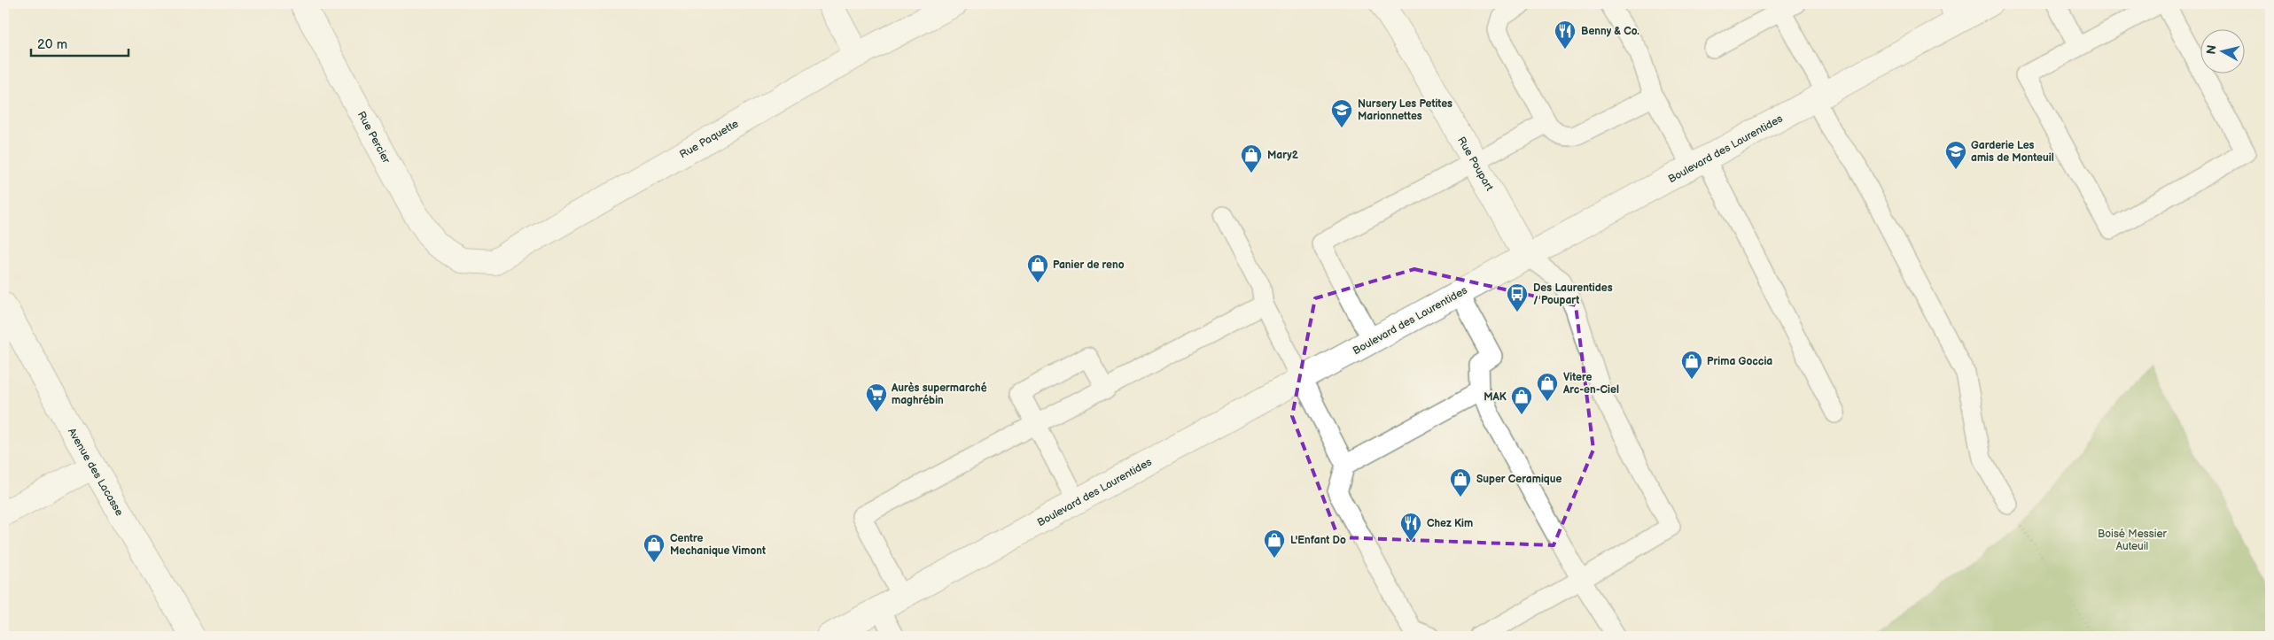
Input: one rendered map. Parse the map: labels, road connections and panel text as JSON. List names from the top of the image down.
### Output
{
  "streets": {
    "street": [
      "Rue Percier",
      "Rue Paquette",
      "Boulevard des Laurentides",
      "Rue Poupart",
      "Avenue des Lacasse"
    ]
  },
  "crossings": [
    ["Rue Percier", "Rue Paquette"],
    ["Boulevard des Laurentides", "Rue Poupart"]
  ],
  "parks": ["Boisé Messier Auteuil"],
  "places": {
    "restaurant": ["Benny & Co.", "Chez Kim"],
    "school or university": ["Nursery Les Petites Marionnettes", "Garderie Les amis de Monteuil"],
    "shop": [
      "Mary2",
      "Panier de reno",
      "Prima Goccia",
      "Vitere Arc-en-Ciel",
      "MAK",
      "Super Ceramique",
      "L'Enfant Do",
      "Centre Mechanique Vimont"
    ],
    "bus stop": ["Des Laurentides / Poupart"],
    "supermarket": ["Aurès supermarché maghrébin"]
  },
  "scale_bar": "20 m",
  "north": "left"
}
